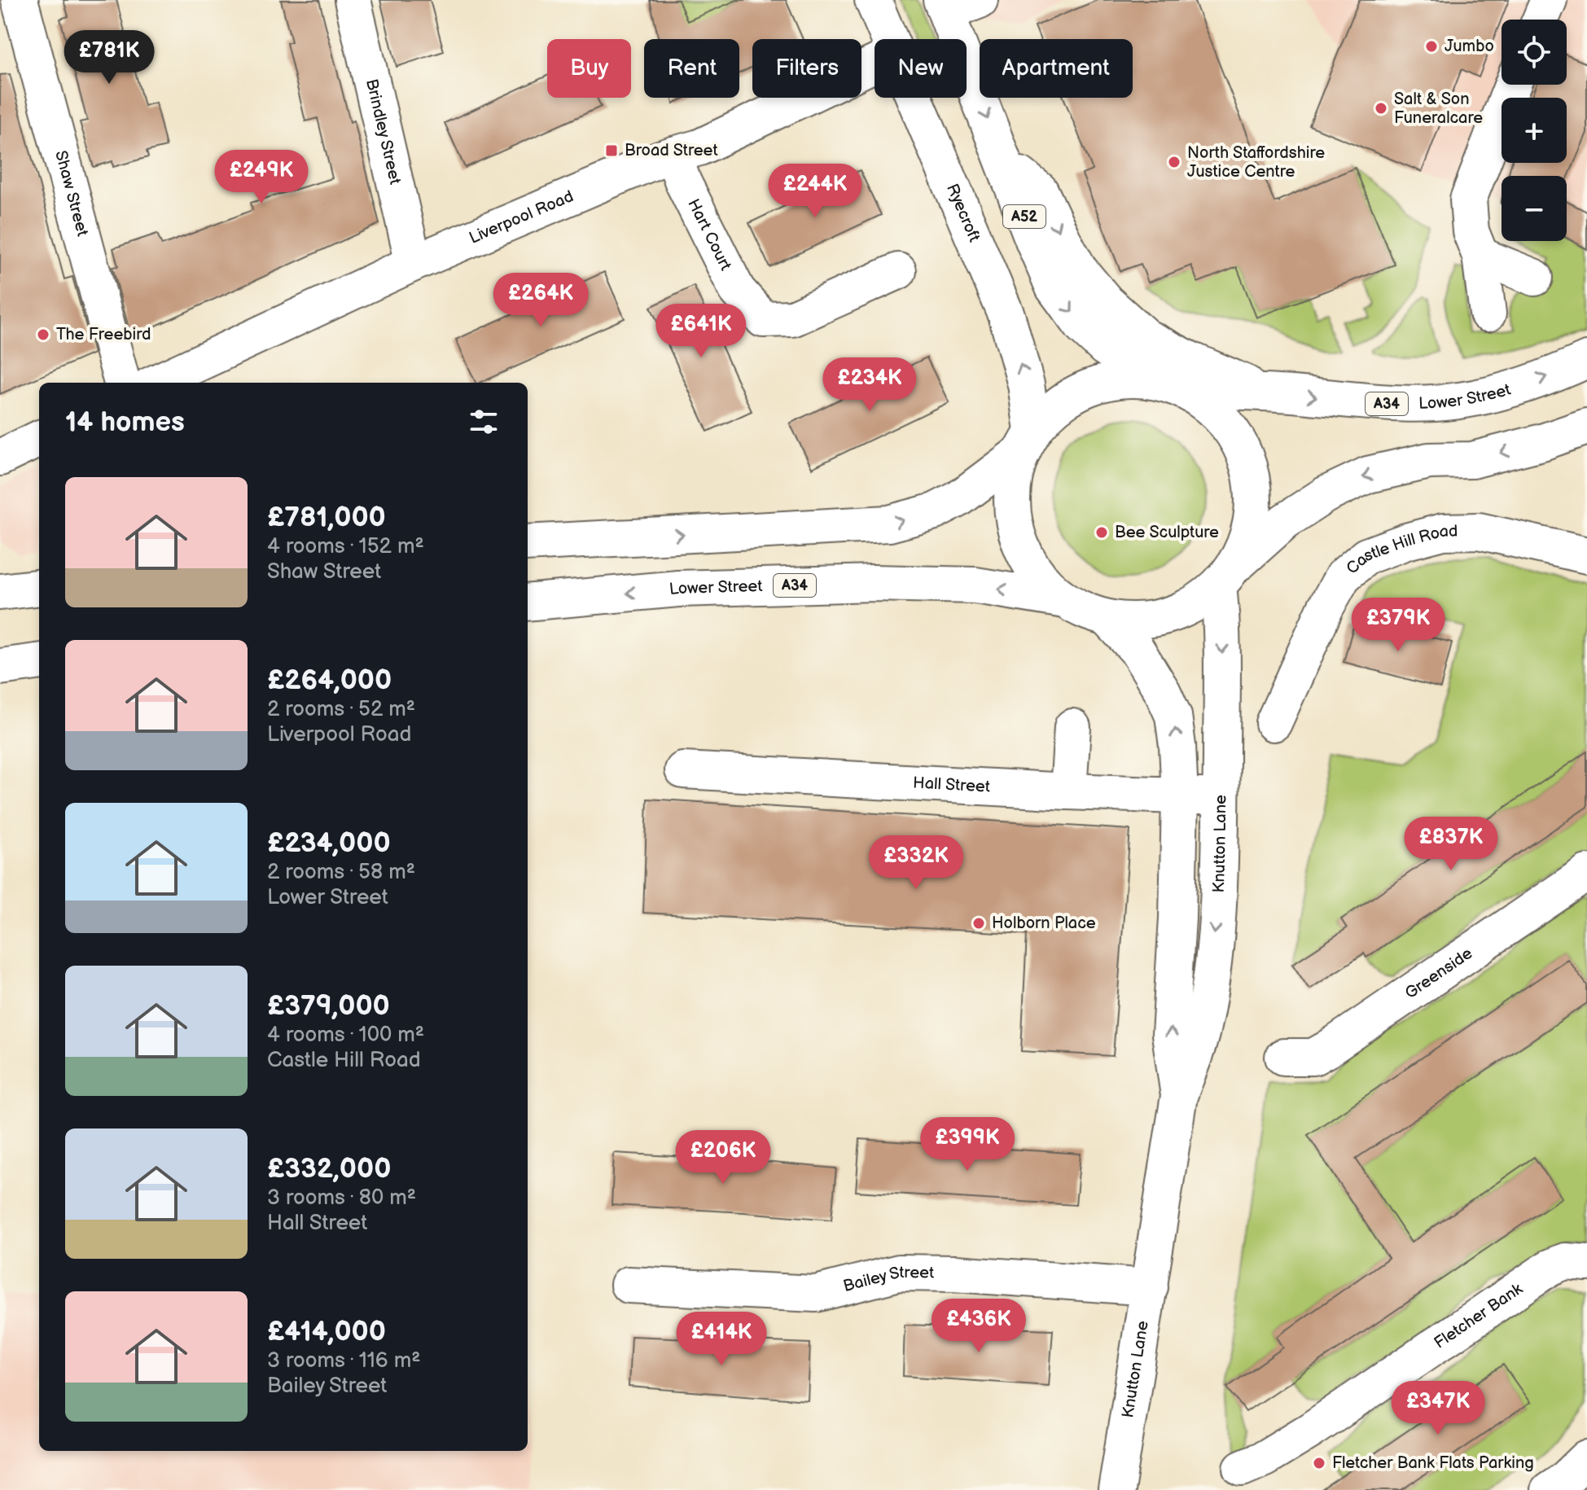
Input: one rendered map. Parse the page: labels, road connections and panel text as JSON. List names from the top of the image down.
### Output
{
  "streets": {
    "main road": [
      "Brindley Street",
      "Shaw Street",
      "Ryecroft",
      "A52",
      "Liverpool Road",
      "Hart Court",
      "Lower Street",
      "A34",
      "Castle Hill Road",
      "Hall Street",
      "Knutton Lane",
      "Greenside",
      "Bailey Street",
      "Fletcher Bank"
    ]
  },
  "crossings": [
    ["Brindley Street", "Liverpool Road"],
    ["Ryecroft", "Lower Street"],
    ["A52", "Lower Street"],
    ["Liverpool Road", "Hart Court"],
    ["Hall Street", "Knutton Lane"],
    ["Knutton Lane", "Bailey Street"]
  ],
  "places": {
    "other": [
      "Jumbo",
      "Salt & Son Funeralcare",
      "North Staffordshire Justice Centre",
      "The Freebird",
      "Bee Sculpture",
      "Holborn Place",
      "Fletcher Bank Flats Parking"
    ],
    "transit": ["Broad Street"]
  },
  "page": {
    "map_buttons": ["+", "−"],
    "price": [
      "£781K",
      "£249K",
      "£244K",
      "£264K",
      "£641K",
      "£234K",
      "£379K",
      "£837K",
      "£332K",
      "£399K",
      "£206K",
      "£436K",
      "£414K",
      "£347K"
    ],
    "chip": [
      "Buy",
      "Rent",
      "Filters",
      "New",
      "Apartment"
    ],
    "heading": "14 homes",
    "list": [
      {
        "name": "£781,000",
        "note": "4 rooms · 152 m² · Shaw Street"
      },
      {
        "name": "£264,000",
        "note": "2 rooms · 52 m² · Liverpool Road"
      },
      {
        "name": "£234,000",
        "note": "2 rooms · 58 m² · Lower Street"
      },
      {
        "name": "£379,000",
        "note": "4 rooms · 100 m² · Castle Hill Road"
      },
      {
        "name": "£332,000",
        "note": "3 rooms · 80 m² · Hall Street"
      },
      {
        "name": "£414,000",
        "note": "3 rooms · 116 m² · Bailey Street"
      }
    ]
  }
}
